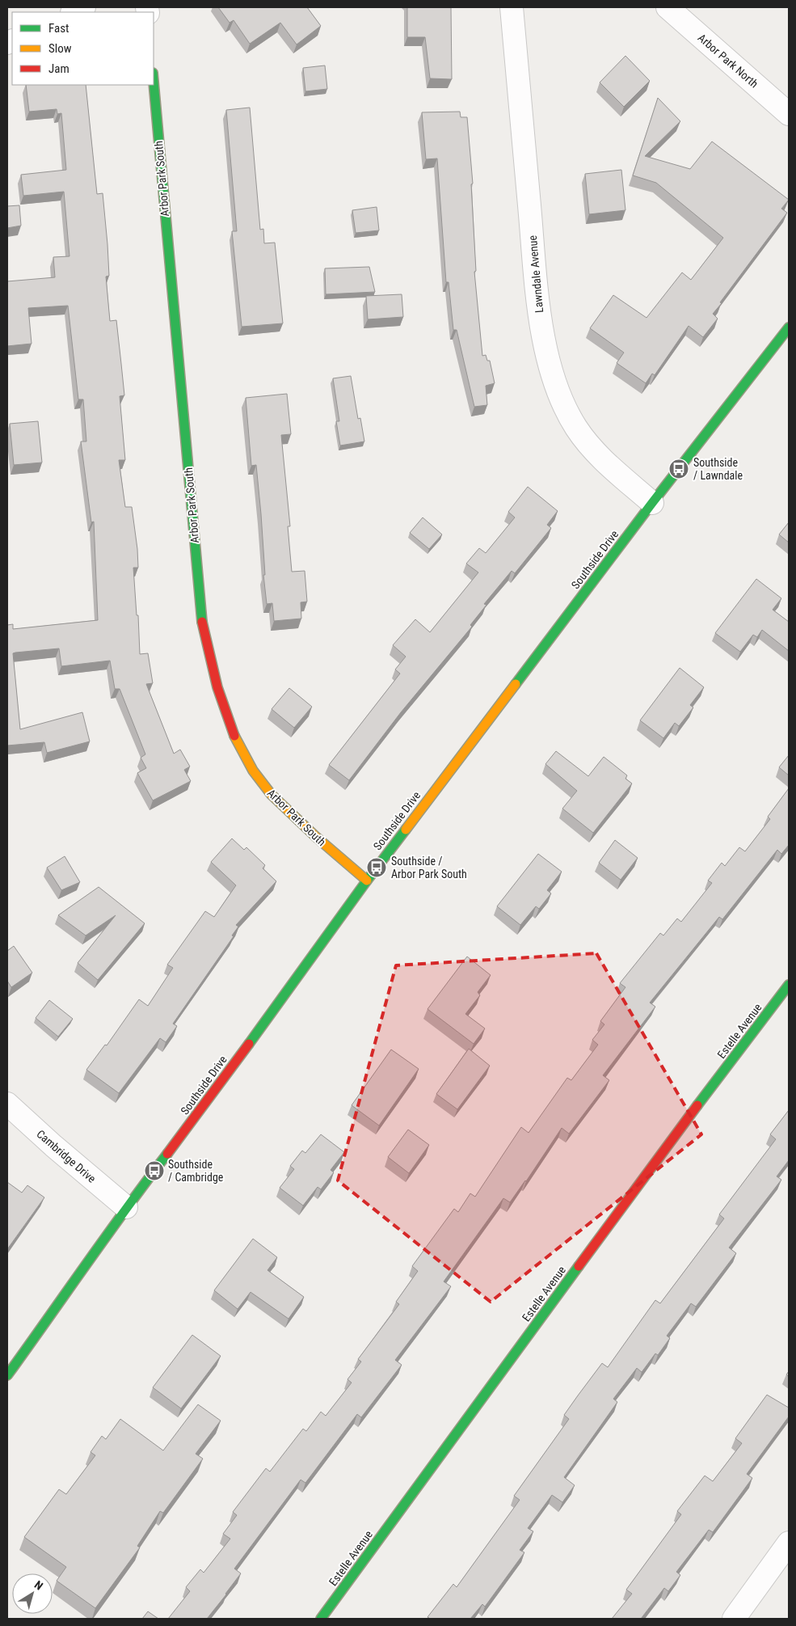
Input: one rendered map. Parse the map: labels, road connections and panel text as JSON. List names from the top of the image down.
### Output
{
  "streets": {
    "street": [
      "Arbor Park North",
      "Arbor Park South",
      "Lawndale Avenue",
      "Southside Drive",
      "Estelle Avenue",
      "Cambridge Drive"
    ]
  },
  "crossings": [
    ["Arbor Park South", "Southside Drive"],
    ["Lawndale Avenue", "Southside Drive"],
    ["Southside Drive", "Cambridge Drive"]
  ],
  "places": {
    "bus stop": ["Southside / Lawndale", "Southside / Arbor Park South", "Southside / Cambridge"]
  },
  "legend": ["Fast", "Slow", "Jam"],
  "north": "top right"
}
